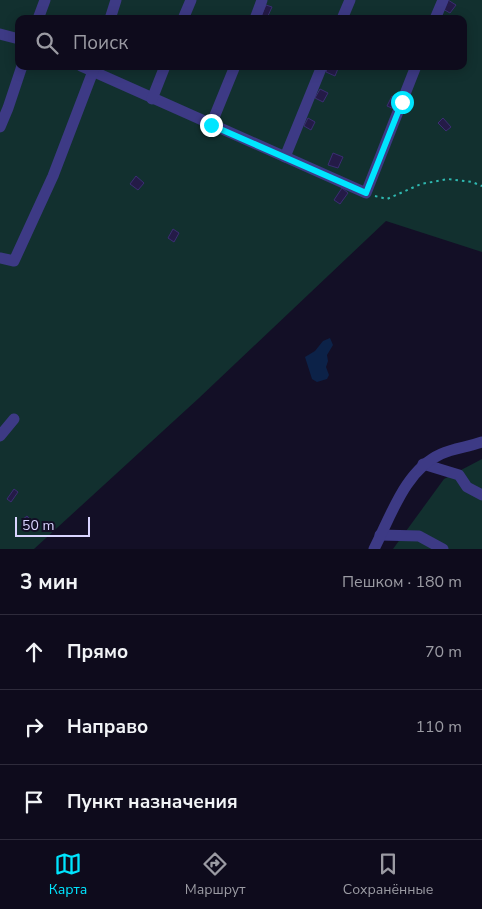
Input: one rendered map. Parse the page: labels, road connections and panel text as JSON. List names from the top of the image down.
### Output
{
  "scale_bar": "50 m",
  "page": {
    "search": "Поиск",
    "scale": "50 m",
    "heading": ["3 мин", "Пешком · 180 m"],
    "list": [
      ["Прямо", "70 m"],
      ["Направо", "110 m"],
      "Пункт назначения"
    ],
    "nav": ["Карта", "Маршрут", "Сохранённые"]
  }
}
